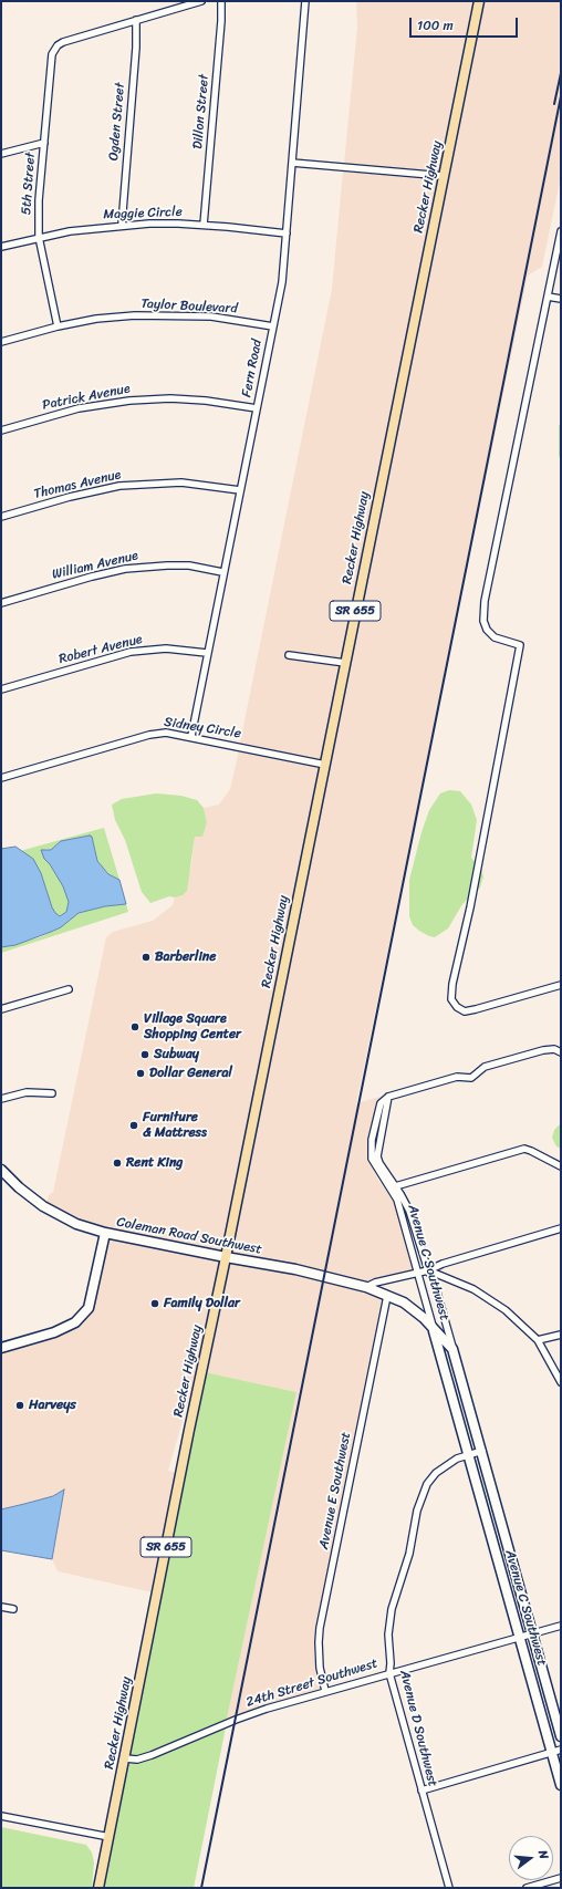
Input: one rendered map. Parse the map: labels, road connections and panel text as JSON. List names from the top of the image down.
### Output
{
  "streets": {
    "main road": ["Recker Highway", "SR 655"],
    "street": [
      "Dillon Street",
      "Ogden Street",
      "5th Street",
      "Maggie Circle",
      "Taylor Boulevard",
      "Fern Road",
      "Patrick Avenue",
      "Thomas Avenue",
      "William Avenue",
      "Robert Avenue",
      "Sidney Circle",
      "Coleman Road Southwest",
      "Avenue C Southwest",
      "Avenue E Southwest",
      "24th Street Southwest",
      "Avenue D Southwest"
    ]
  },
  "crossings": [
    ["Dillon Street", "Maggie Circle"],
    ["Ogden Street", "5th Street"],
    ["Ogden Street", "Maggie Circle"],
    ["5th Street", "Maggie Circle"],
    ["5th Street", "Taylor Boulevard"],
    ["Recker Highway", "Sidney Circle"],
    ["Recker Highway", "Coleman Road Southwest"],
    ["Recker Highway", "24th Street Southwest"],
    ["Maggie Circle", "Fern Road"],
    ["Taylor Boulevard", "Fern Road"],
    ["Fern Road", "Patrick Avenue"],
    ["Fern Road", "Thomas Avenue"],
    ["Fern Road", "William Avenue"],
    ["Fern Road", "Robert Avenue"],
    ["Fern Road", "Sidney Circle"],
    ["Coleman Road Southwest", "Avenue C Southwest"],
    ["Coleman Road Southwest", "Avenue E Southwest"],
    ["Avenue C Southwest", "24th Street Southwest"],
    ["Avenue C Southwest", "Avenue D Southwest"],
    ["Avenue E Southwest", "24th Street Southwest"],
    ["24th Street Southwest", "Avenue D Southwest"]
  ],
  "places": [
    "Barberline",
    "Village Square Shopping Center",
    "Subway",
    "Dollar General",
    "Furniture & Mattress",
    "Rent King",
    "Family Dollar",
    "Harveys"
  ],
  "scale_bar": "100 m",
  "north": "right"
}
